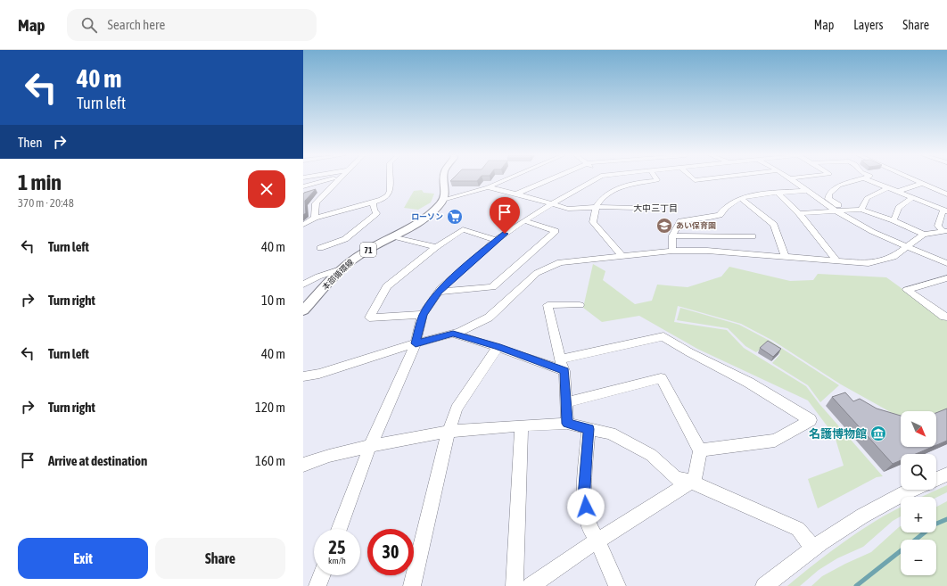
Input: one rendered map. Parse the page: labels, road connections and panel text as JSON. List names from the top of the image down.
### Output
{
  "streets": {
    "main road": ["71", "本部循環線"]
  },
  "districts": ["大中三丁目"],
  "places": {
    "supermarket": ["ローソン"],
    "school or university": ["あい保育園"],
    "museum": ["名護博物館"]
  },
  "north": "bottom right",
  "page": {
    "header": "Map",
    "search": "Search here",
    "nav": ["Map", "Layers", "Share"],
    "turn": ["40 m", "Turn left"],
    "then": "Then",
    "heading": ["1 min", "370 m · 20:48"],
    "list": [
      {
        "name": "Turn left",
        "value": "40 m"
      },
      {
        "name": "Turn right",
        "value": "10 m"
      },
      {
        "name": "Turn left",
        "value": "40 m"
      },
      {
        "name": "Turn right",
        "value": "120 m"
      },
      {
        "name": "Arrive at destination",
        "value": "160 m"
      }
    ],
    "map_buttons": ["+", "−"],
    "speed": "25 km/h",
    "limit": "30",
    "buttons": ["Exit", "Share"]
  }
}
